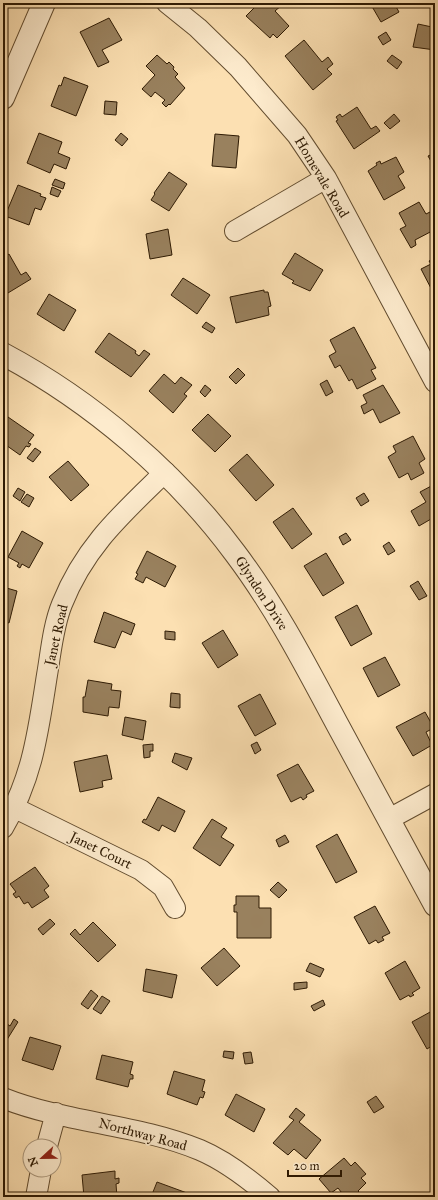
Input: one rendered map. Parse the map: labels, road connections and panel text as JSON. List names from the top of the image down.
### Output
{
  "streets": {
    "street": [
      "Homevale Road",
      "Glyndon Drive",
      "Janet Road",
      "Janet Court",
      "Northway Road"
    ]
  },
  "crossings": [
    ["Glyndon Drive", "Janet Road"],
    ["Janet Road", "Janet Court"]
  ],
  "scale_bar": "20 m",
  "north": "left"
}
